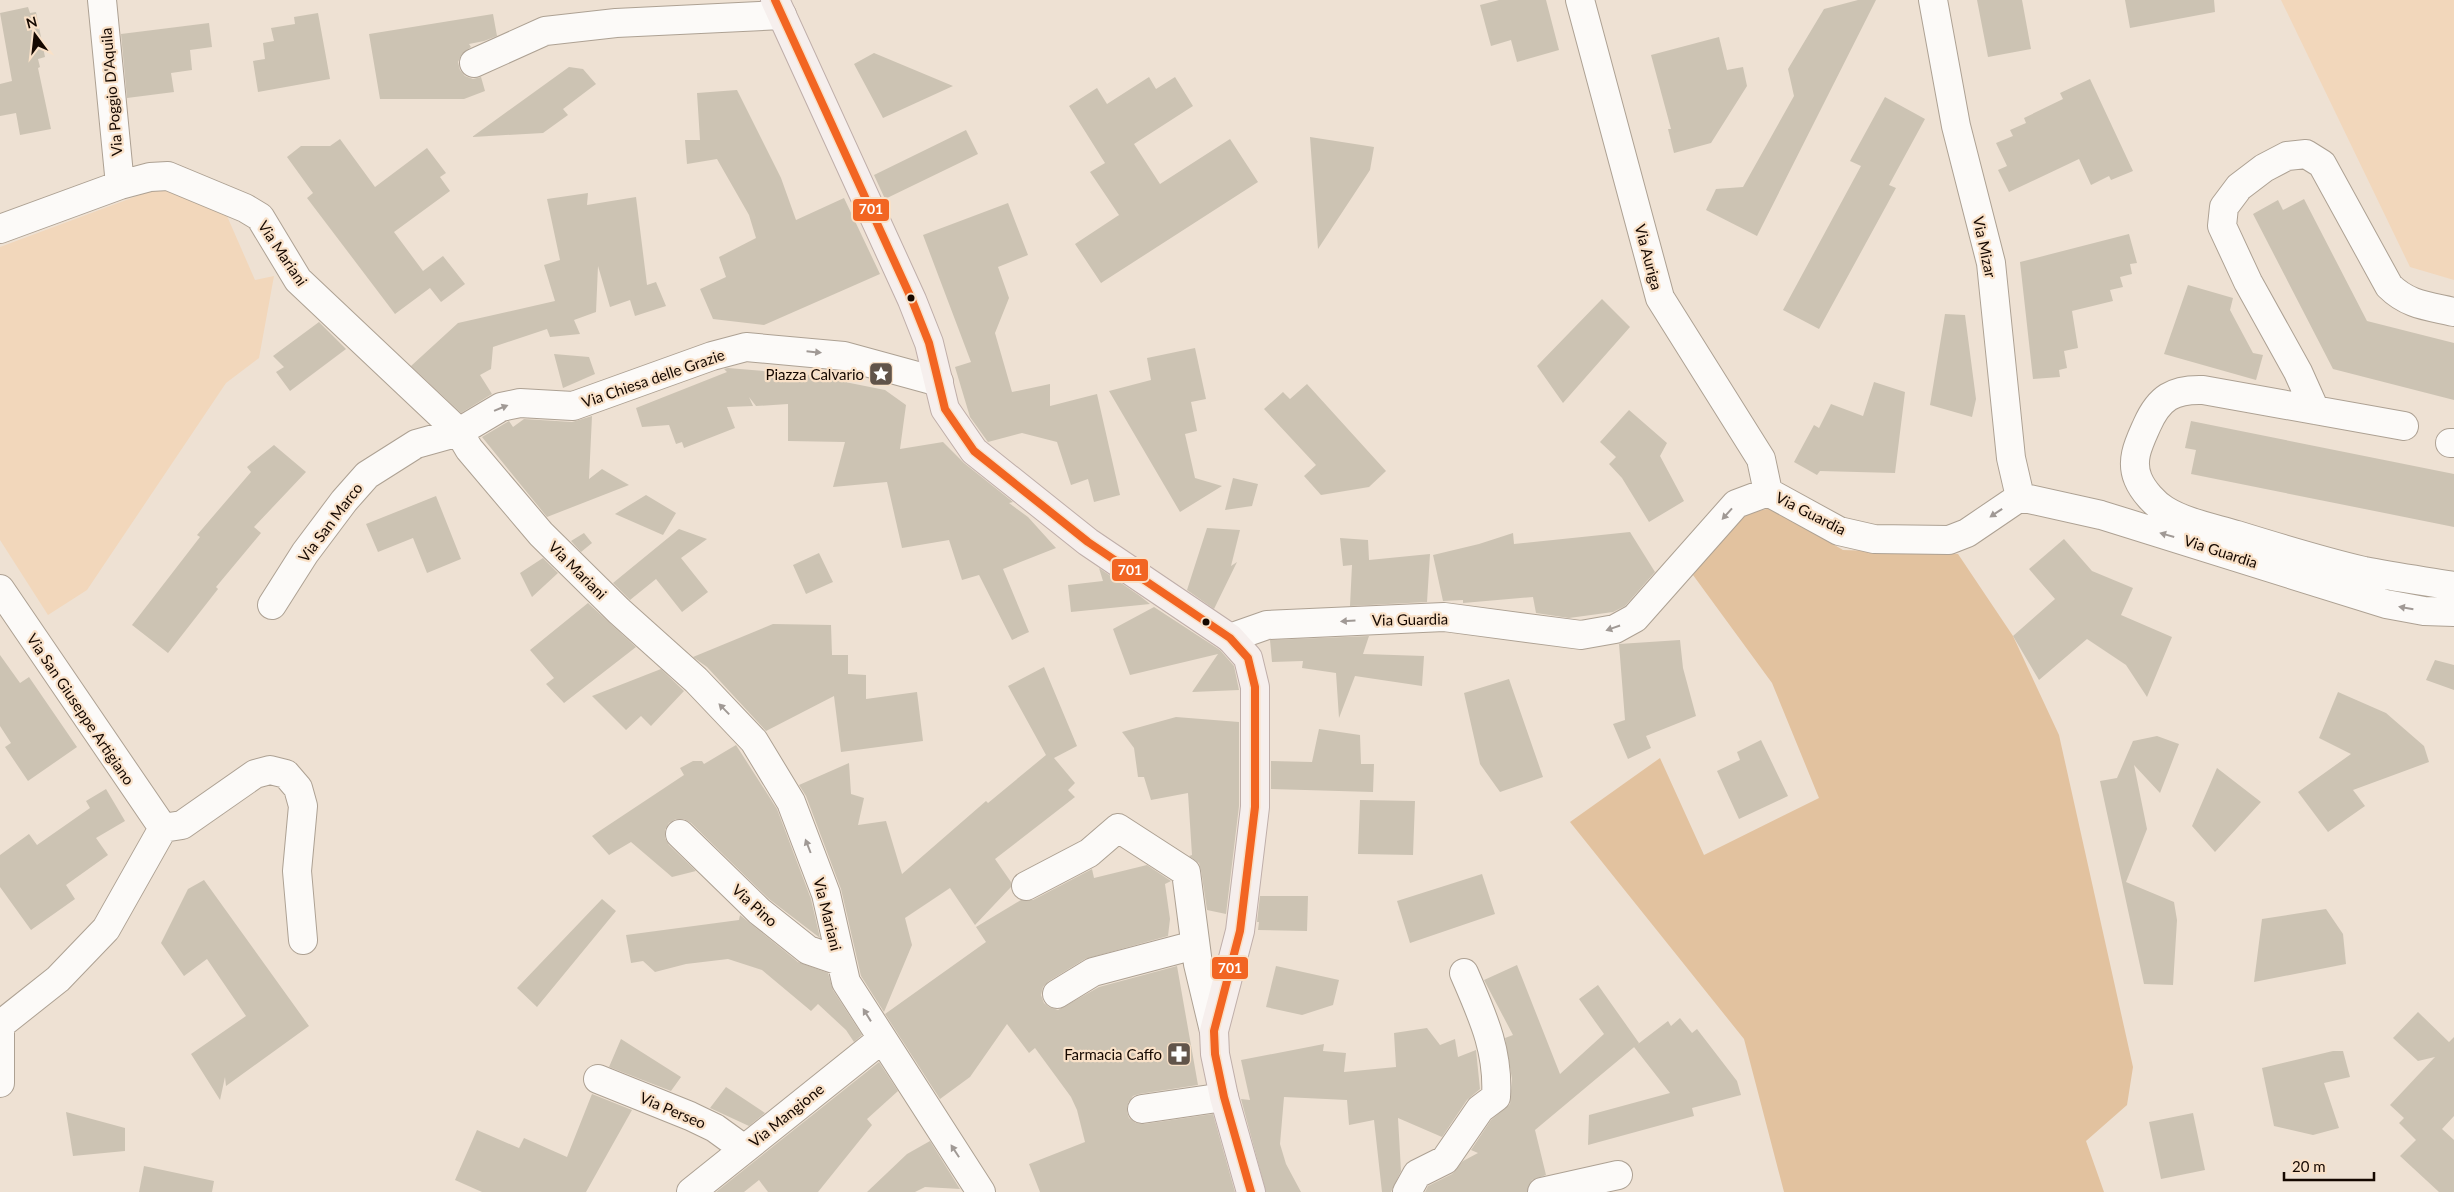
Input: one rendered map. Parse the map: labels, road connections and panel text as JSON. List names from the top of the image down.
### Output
{
  "streets": {
    "street": [
      "Via Poggio D'Aquila",
      "Via Mizar",
      "Via Mariani",
      "Via Auriga",
      "Via Chiesa delle Grazie",
      "Via Guardia",
      "Via San Marco",
      "Via San Giuseppe Artigiano",
      "Via Pino",
      "Via Perseo",
      "Via Mangione"
    ]
  },
  "crossings": [
    ["Via Poggio D'Aquila", "Via Mariani"],
    ["Via Mizar", "Via Guardia"],
    ["Via Mariani", "Via Chiesa delle Grazie"],
    ["Via Mariani", "Via San Marco"],
    ["Via Mariani", "Via Pino"],
    ["Via Mariani", "Via Mangione"],
    ["Via Auriga", "Via Guardia"],
    ["Via Chiesa delle Grazie", "Via San Marco"],
    ["Via Perseo", "Via Mangione"]
  ],
  "one_way": ["Via Mariani", "Via Chiesa delle Grazie", "Via Guardia"],
  "places": {
    "place": ["Piazza Calvario"],
    "pharmacy": ["Farmacia Caffo"]
  },
  "lines": ["transit line 701"],
  "scale_bar": "20 m",
  "north": "top"
}
